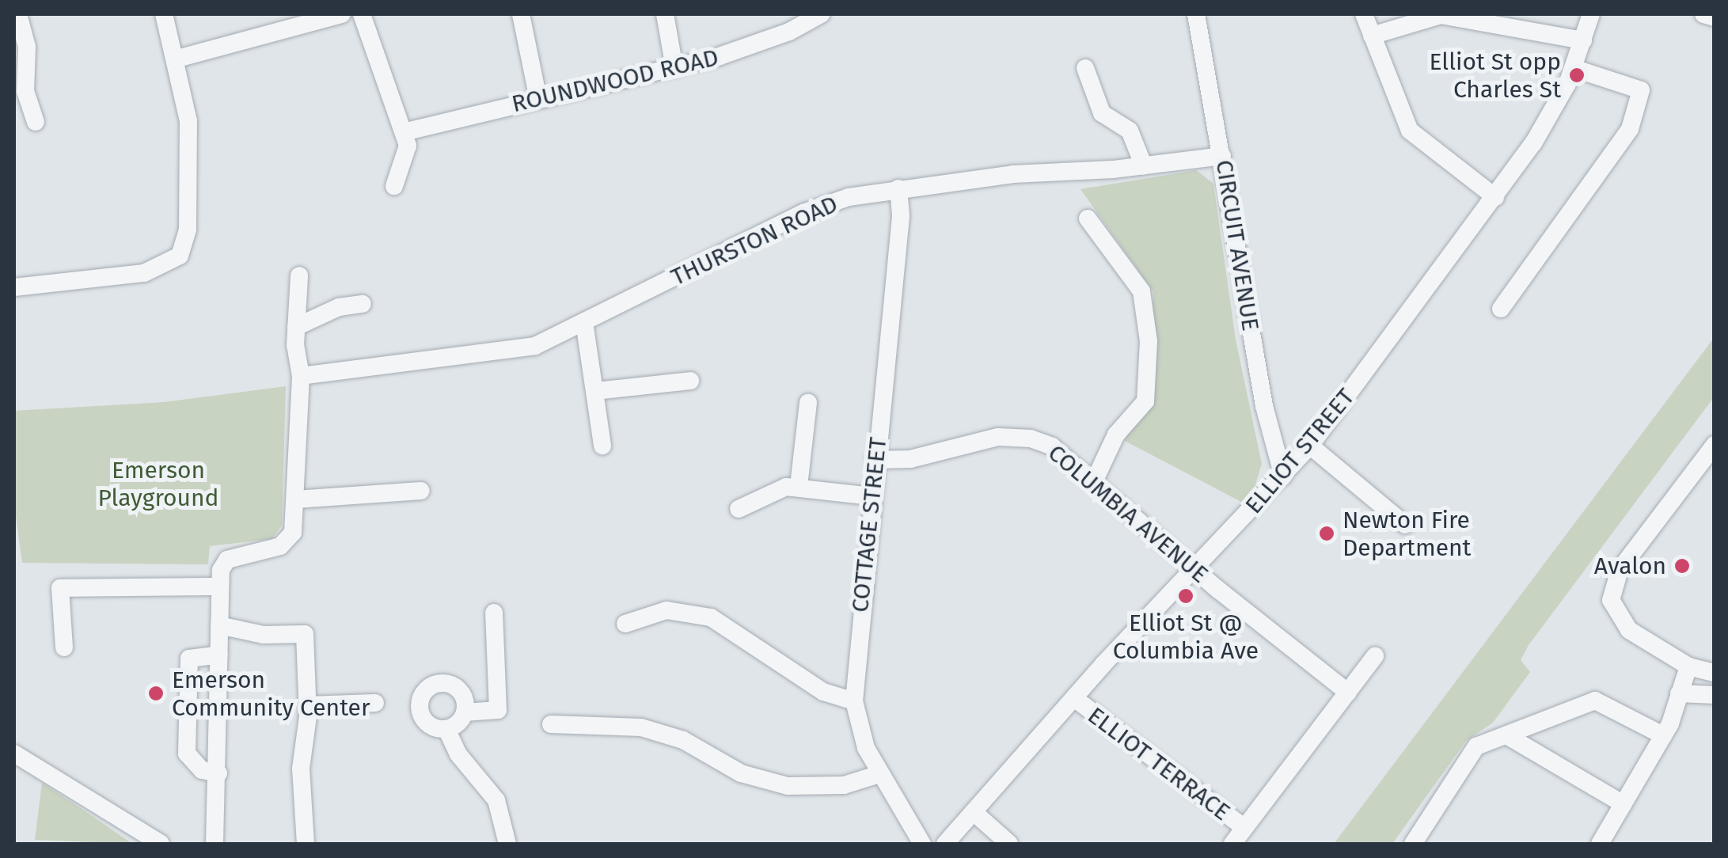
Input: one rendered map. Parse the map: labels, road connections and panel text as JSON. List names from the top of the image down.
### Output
{
  "streets": {
    "street": [
      "ROUNDWOOD ROAD",
      "THURSTON ROAD",
      "CIRCUIT AVENUE",
      "ELLIOT STREET",
      "COLUMBIA AVENUE",
      "COTTAGE STREET",
      "ELLIOT TERRACE"
    ]
  },
  "crossings": [
    ["THURSTON ROAD", "CIRCUIT AVENUE"],
    ["THURSTON ROAD", "COTTAGE STREET"],
    ["CIRCUIT AVENUE", "ELLIOT STREET"],
    ["ELLIOT STREET", "COLUMBIA AVENUE"],
    ["ELLIOT STREET", "ELLIOT TERRACE"],
    ["COLUMBIA AVENUE", "COTTAGE STREET"]
  ],
  "parks": ["Emerson Playground"],
  "places": [
    "Elliot St opp Charles St",
    "Newton Fire Department",
    "Avalon",
    "Elliot St @ Columbia Ave",
    "Emerson Community Center"
  ]
}
